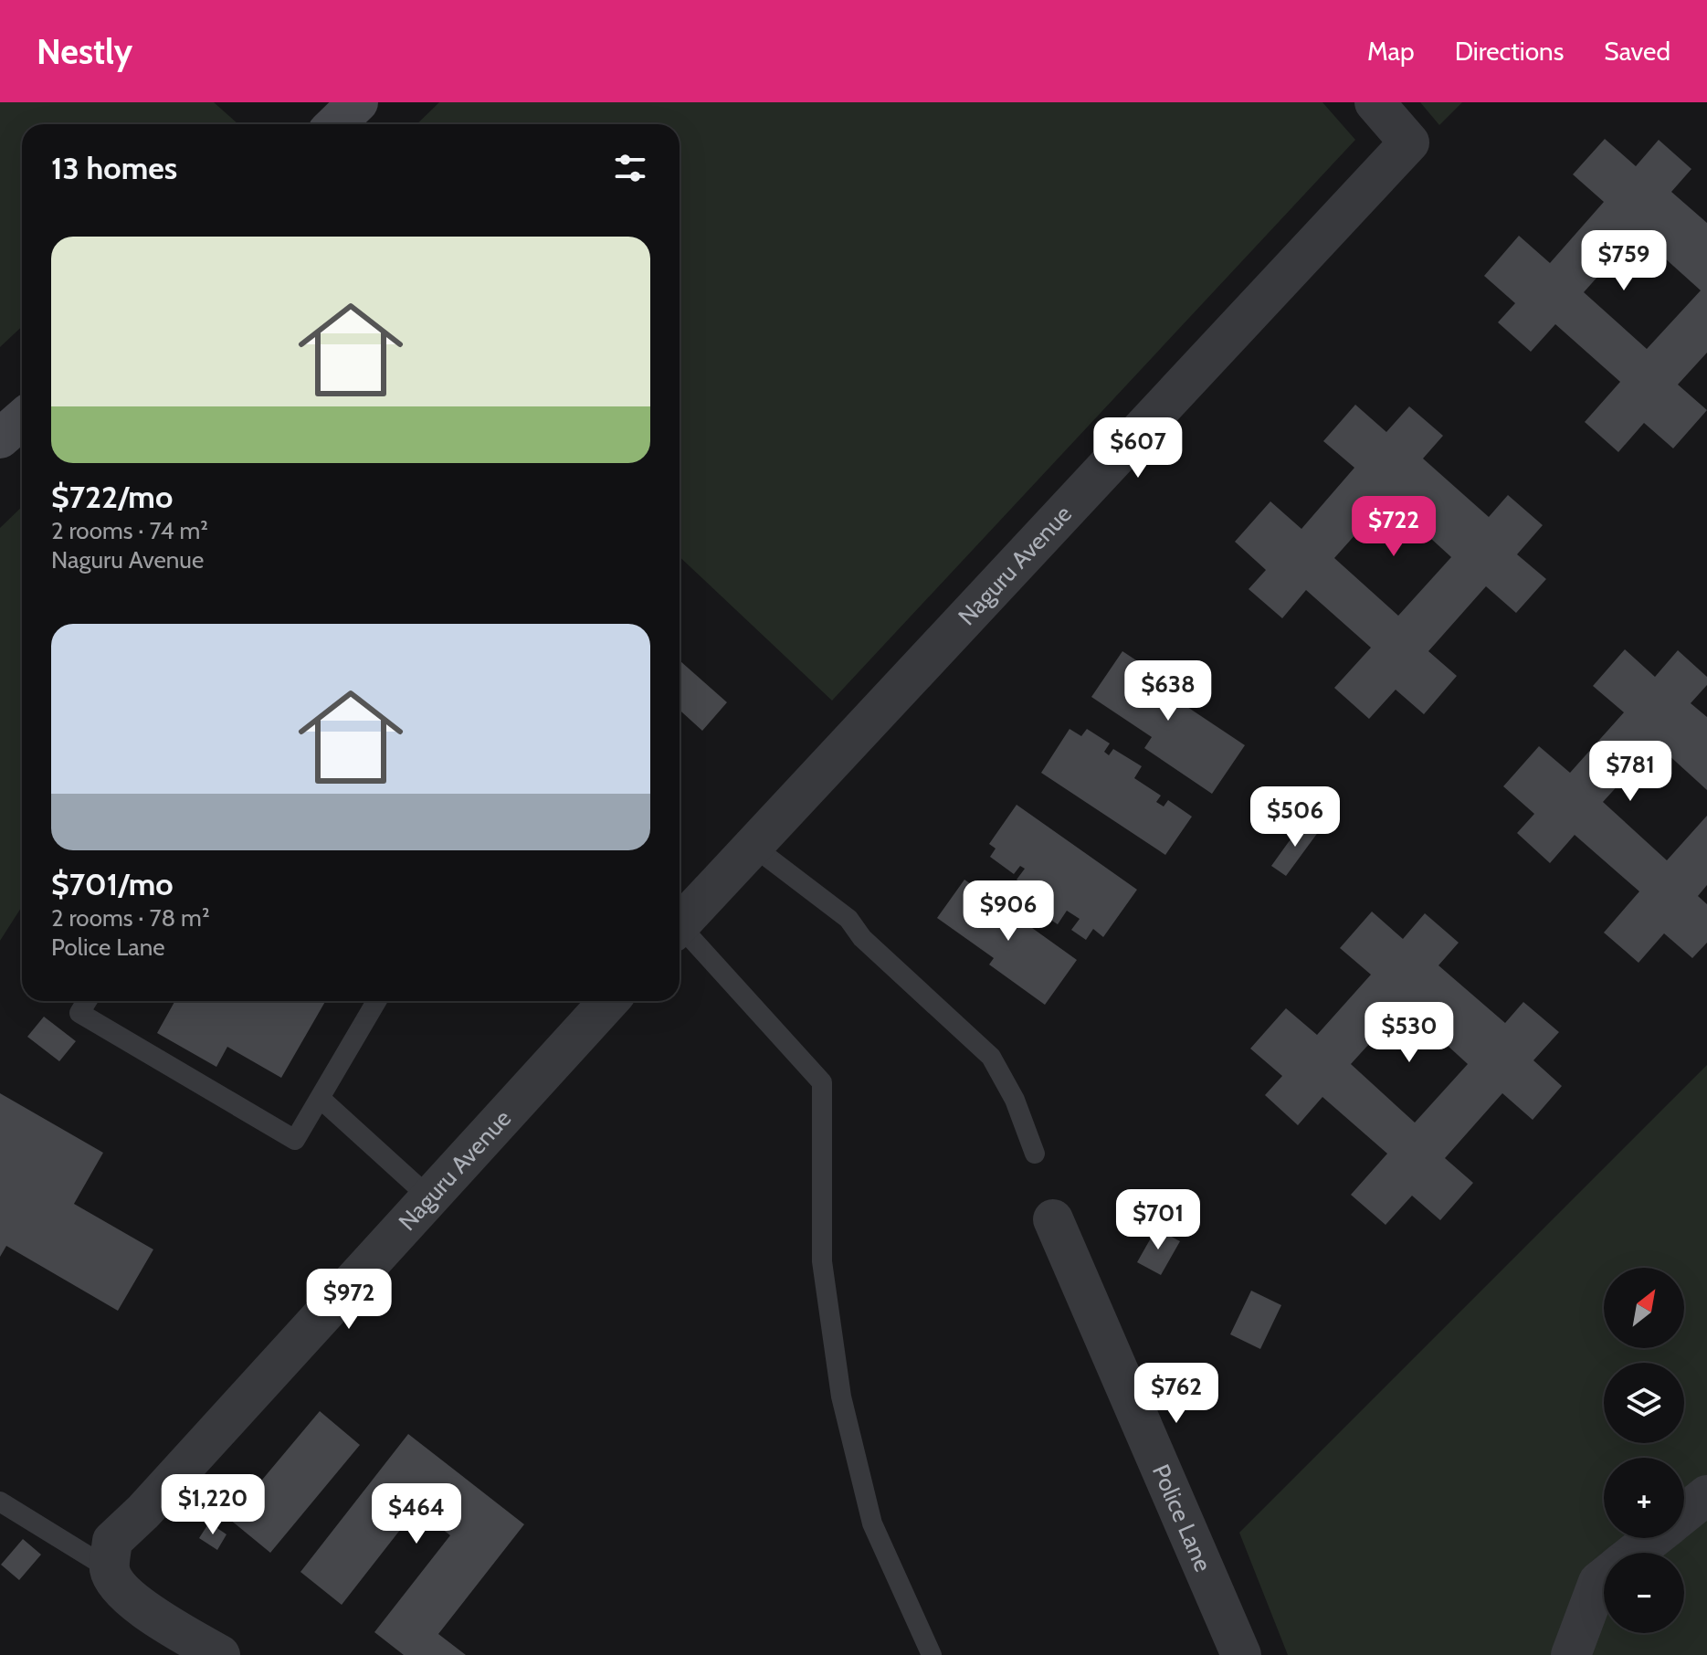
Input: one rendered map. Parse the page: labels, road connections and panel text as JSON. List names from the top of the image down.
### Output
{
  "streets": {
    "street": ["Naguru Avenue", "Police Lane"]
  },
  "north": "top right",
  "page": {
    "header": "Nestly",
    "nav": ["Map", "Directions", "Saved"],
    "heading": "13 homes",
    "list": [
      {
        "name": "$722/mo",
        "note": "2 rooms · 74 m² · Naguru Avenue"
      },
      {
        "name": "$701/mo",
        "note": "2 rooms · 78 m² · Police Lane"
      }
    ],
    "price": [
      "$759",
      "$607",
      "$722",
      "$638",
      "$781",
      "$506",
      "$906",
      "$530",
      "$701",
      "$972",
      "$762",
      "$1,220",
      "$464"
    ],
    "map_buttons": ["+", "−"]
  }
}
